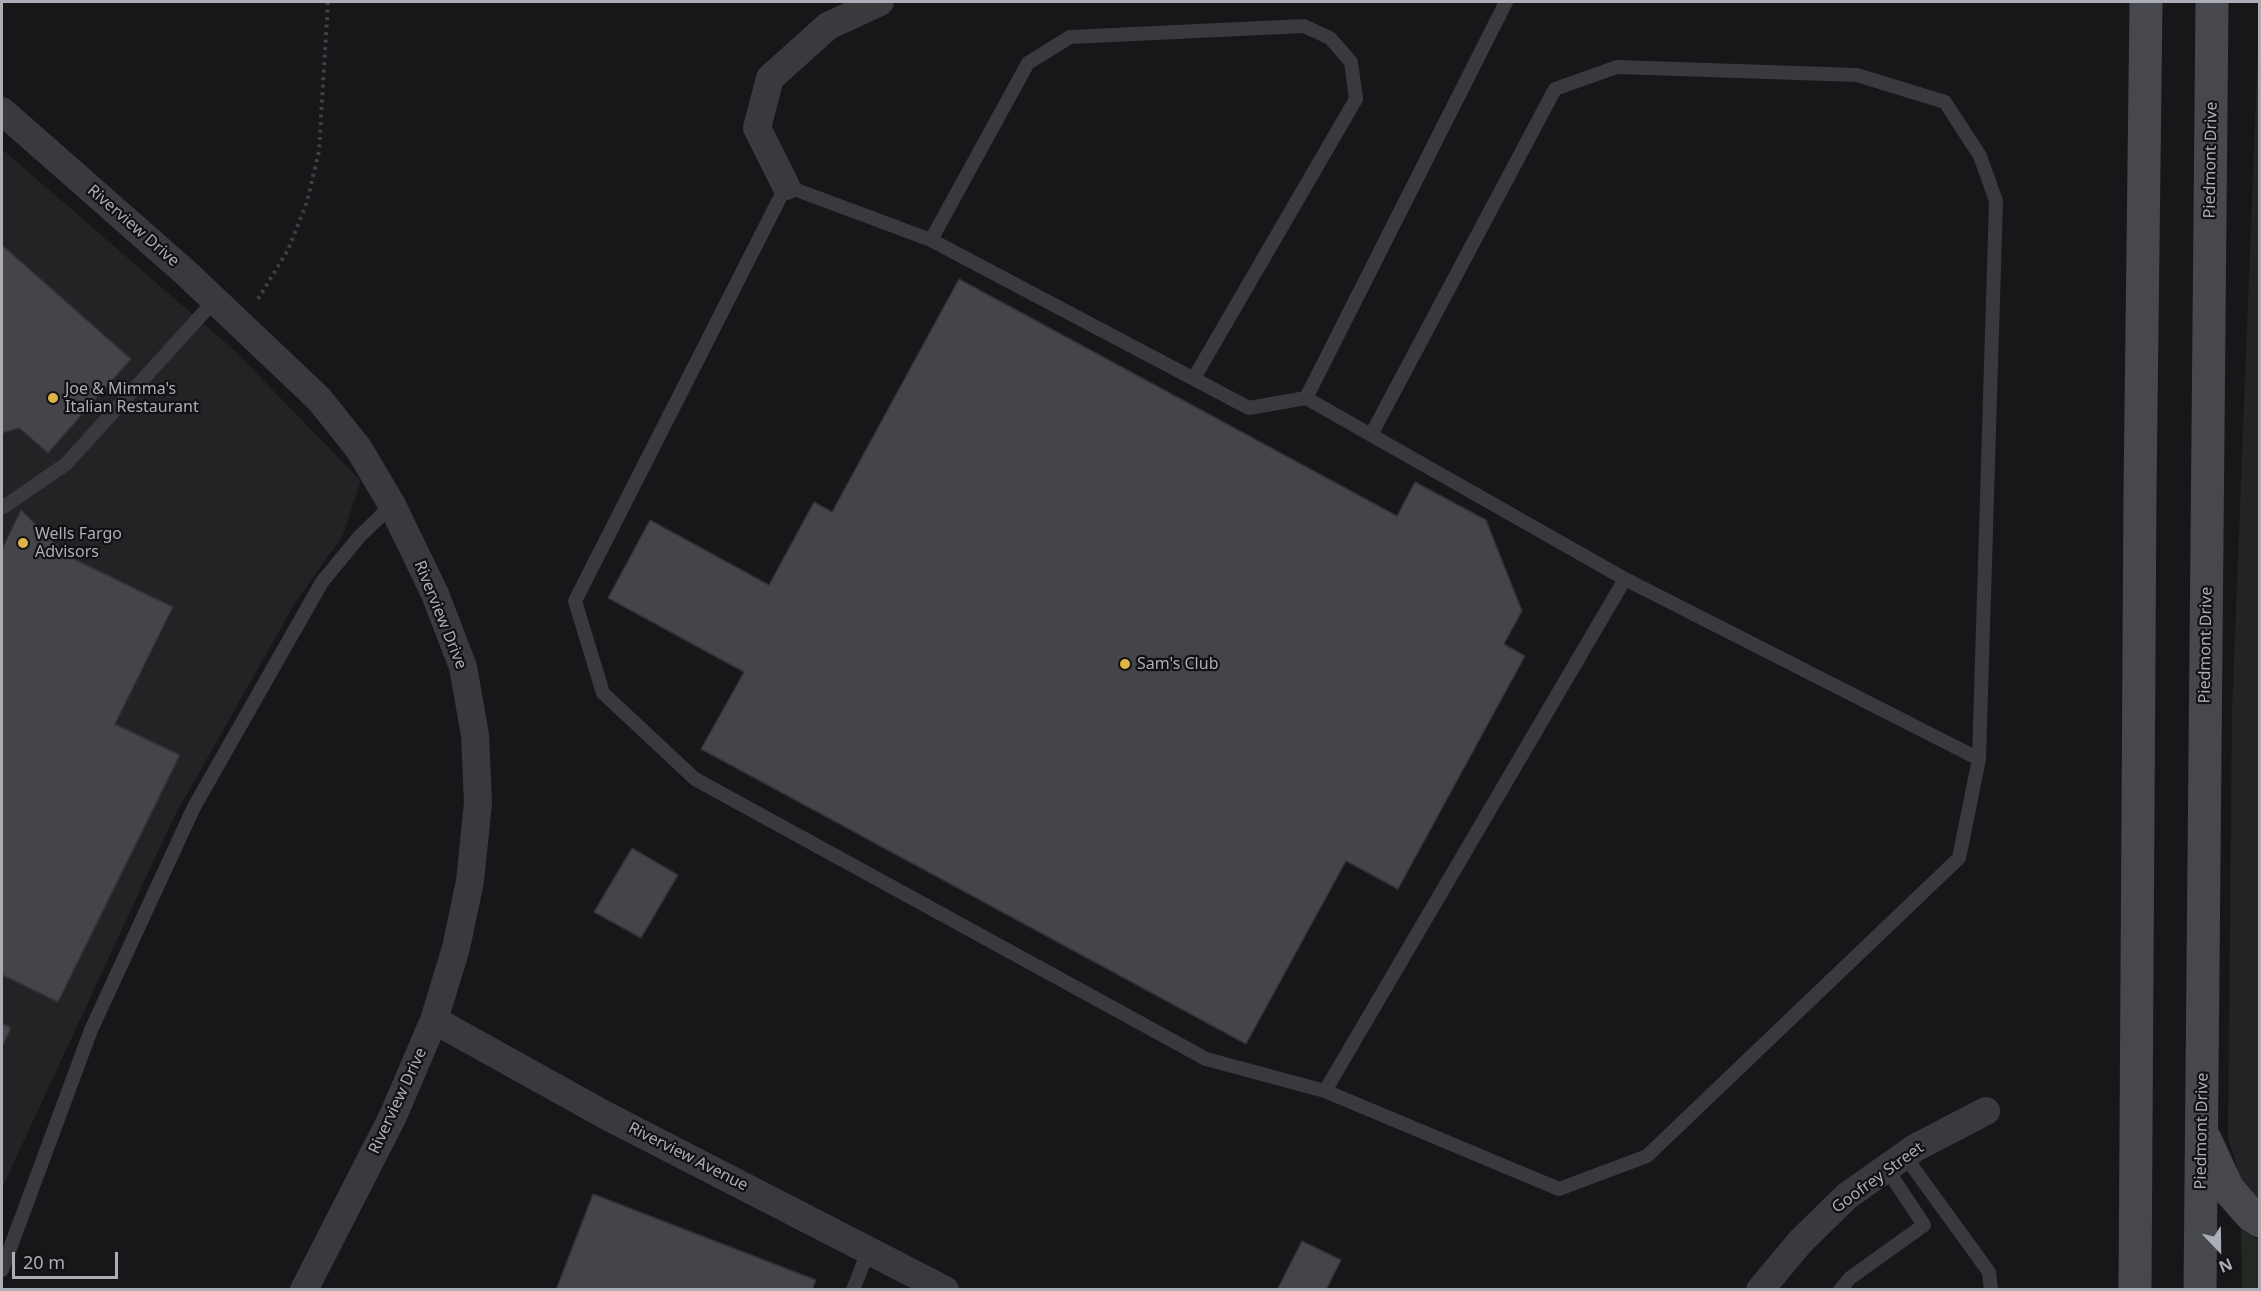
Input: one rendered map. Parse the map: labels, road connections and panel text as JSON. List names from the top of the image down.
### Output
{
  "streets": {
    "main road": ["Piedmont Drive"],
    "street": ["Riverview Drive", "Riverview Avenue", "Goofrey Street"]
  },
  "crossings": [
    ["Riverview Drive", "Riverview Avenue"]
  ],
  "places": ["Joe & Mimma's Italian Restaurant", "Wells Fargo Advisors", "Sam's Club"],
  "scale_bar": "20 m",
  "north": "bottom"
}
